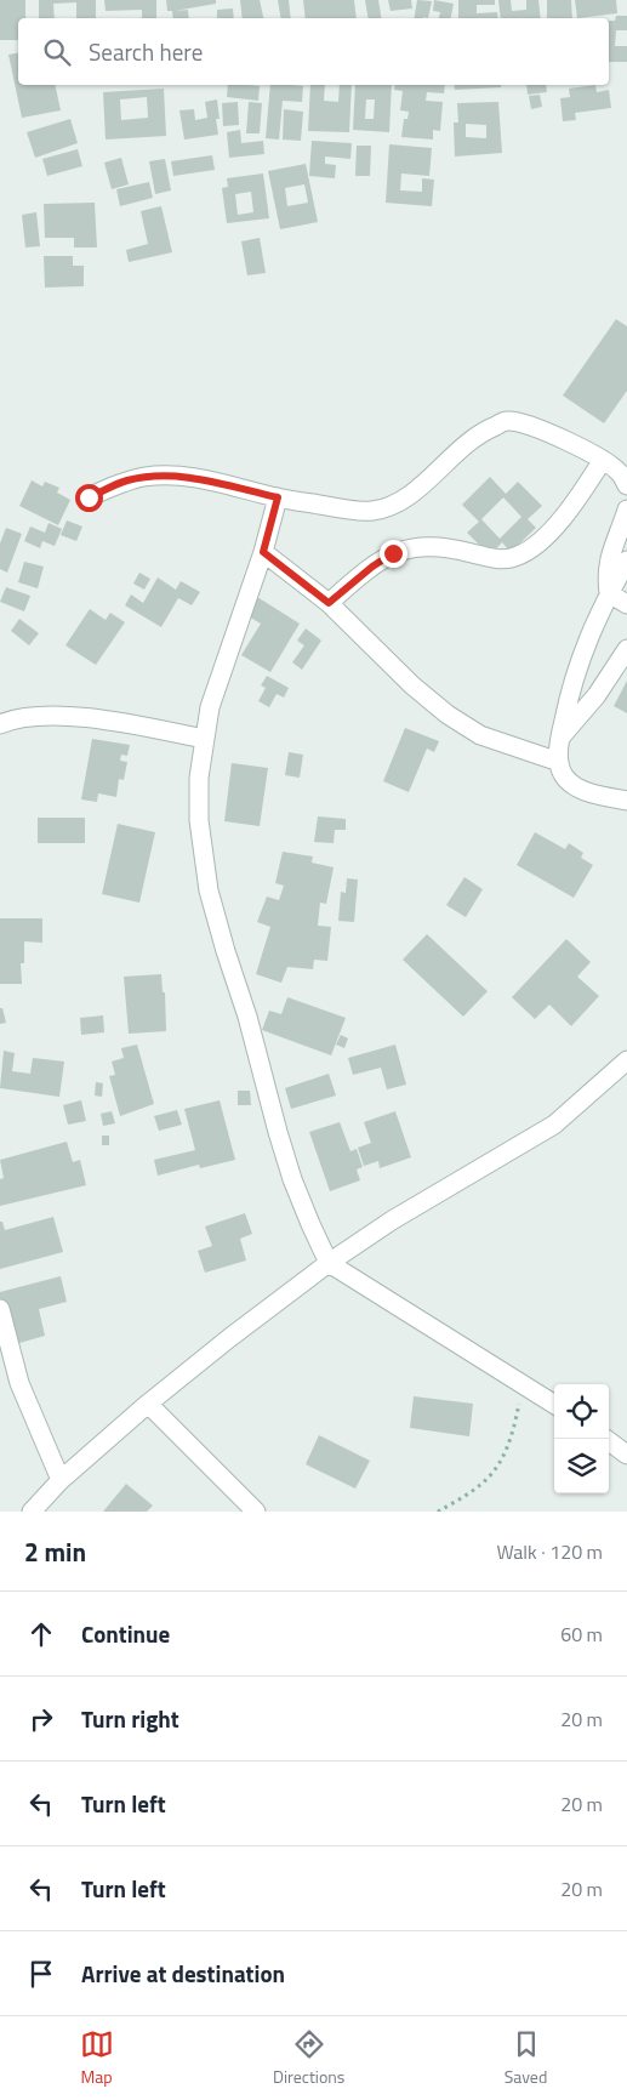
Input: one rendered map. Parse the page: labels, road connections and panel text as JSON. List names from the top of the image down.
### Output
{
  "page": {
    "search": "Search here",
    "heading": ["2 min", "Walk · 120 m"],
    "list": [
      ["Continue", "60 m"],
      ["Turn right", "20 m"],
      ["Turn left", "20 m"],
      ["Turn left", "20 m"],
      "Arrive at destination"
    ],
    "nav": ["Map", "Directions", "Saved"]
  }
}
